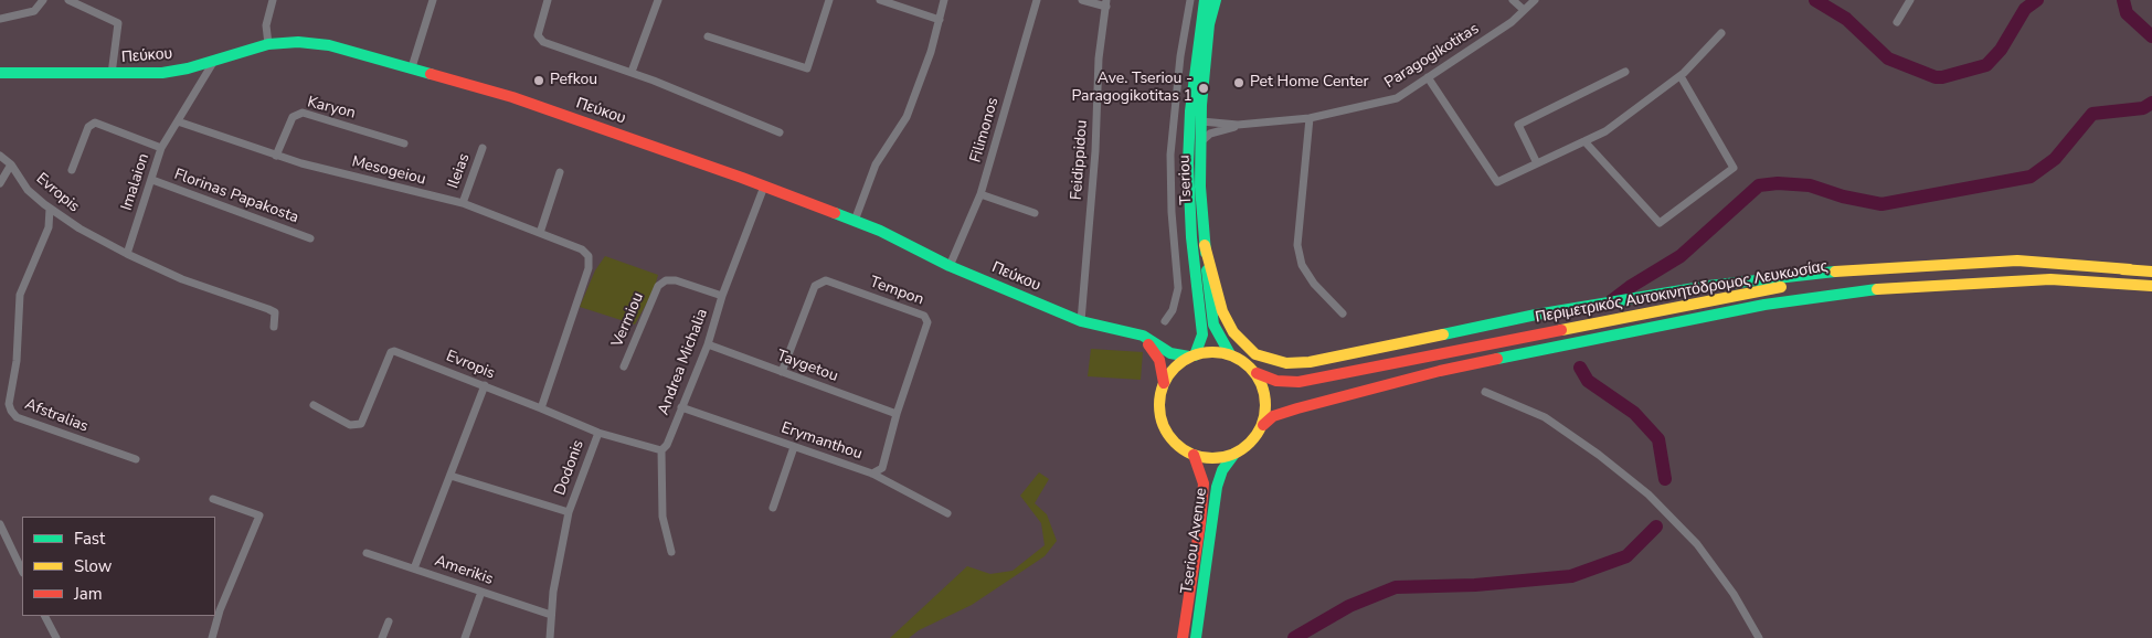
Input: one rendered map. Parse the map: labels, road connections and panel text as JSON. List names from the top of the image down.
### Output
{
  "streets": {
    "main road": [
      "Πεύκου",
      "Tseriou",
      "Περιμετρικός Αυτοκινητόδρομος Λευκωσίας",
      "Tseriou Avenue"
    ],
    "street": [
      "Paragogikotitas",
      "Karyon",
      "Filimonos",
      "Feidippidou",
      "Mesogeiou",
      "Ileias",
      "Imalaion",
      "Evropis",
      "Florinas Papakosta",
      "Tempon",
      "Vermiou",
      "Andrea Michalia",
      "Taygetou",
      "Afstralias",
      "Erymanthou",
      "Dodonis",
      "Amerikis"
    ]
  },
  "crossings": [
    ["Πεύκου", "Filimonos"],
    ["Πεύκου", "Feidippidou"],
    ["Πεύκου", "Tseriou"],
    ["Πεύκου", "Imalaion"],
    ["Πεύκου", "Περιμετρικός Αυτοκινητόδρομος Λευκωσίας"],
    ["Πεύκου", "Andrea Michalia"],
    ["Πεύκου", "Tseriou Avenue"],
    ["Paragogikotitas", "Tseriou"],
    ["Karyon", "Mesogeiou"],
    ["Mesogeiou", "Ileias"],
    ["Mesogeiou", "Imalaion"],
    ["Mesogeiou", "Evropis"],
    ["Tseriou", "Περιμετρικός Αυτοκινητόδρομος Λευκωσίας"],
    ["Tseriou", "Tseriou Avenue"],
    ["Imalaion", "Evropis"],
    ["Imalaion", "Florinas Papakosta"],
    ["Evropis", "Andrea Michalia"],
    ["Evropis", "Afstralias"],
    ["Evropis", "Dodonis"],
    ["Tempon", "Taygetou"],
    ["Tempon", "Erymanthou"],
    ["Περιμετρικός Αυτοκινητόδρομος Λευκωσίας", "Tseriou Avenue"],
    ["Vermiou", "Andrea Michalia"],
    ["Andrea Michalia", "Taygetou"],
    ["Andrea Michalia", "Erymanthou"],
    ["Dodonis", "Amerikis"]
  ],
  "places": ["Pefkou", "Pet Home Center", "Ave. Tseriou - Paragogikotitas 1"],
  "legend": ["Fast", "Slow", "Jam"]
}
